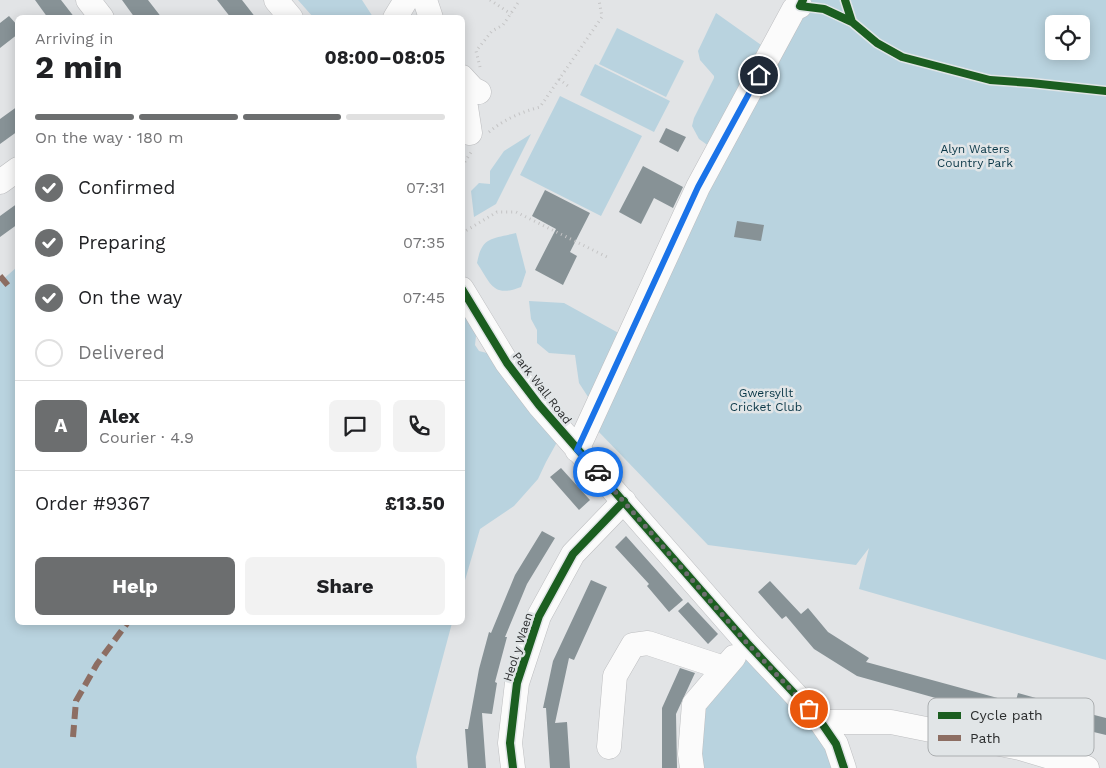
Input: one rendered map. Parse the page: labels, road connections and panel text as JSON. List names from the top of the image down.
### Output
{
  "streets": {
    "street": ["Park Wall Road", "Heol y Waen"]
  },
  "crossings": [
    ["Park Wall Road", "Heol y Waen"]
  ],
  "parks": ["Alyn Waters Country Park", "Gwersyllt Cricket Club"],
  "legend": ["Cycle path", "Path"],
  "page": {
    "heading": ["2 min", "Arriving in", "08:00–08:05"],
    "panel": [
      "Alex",
      "Courier · 4.9",
      "Order #9367",
      "£13.50"
    ],
    "bar": "On the way · 180 m",
    "list": [
      ["Confirmed", "07:31"],
      ["Preparing", "07:35"],
      ["On the way", "07:45"],
      "Delivered"
    ],
    "round": "A",
    "buttons": ["Help", "Share"]
  }
}
